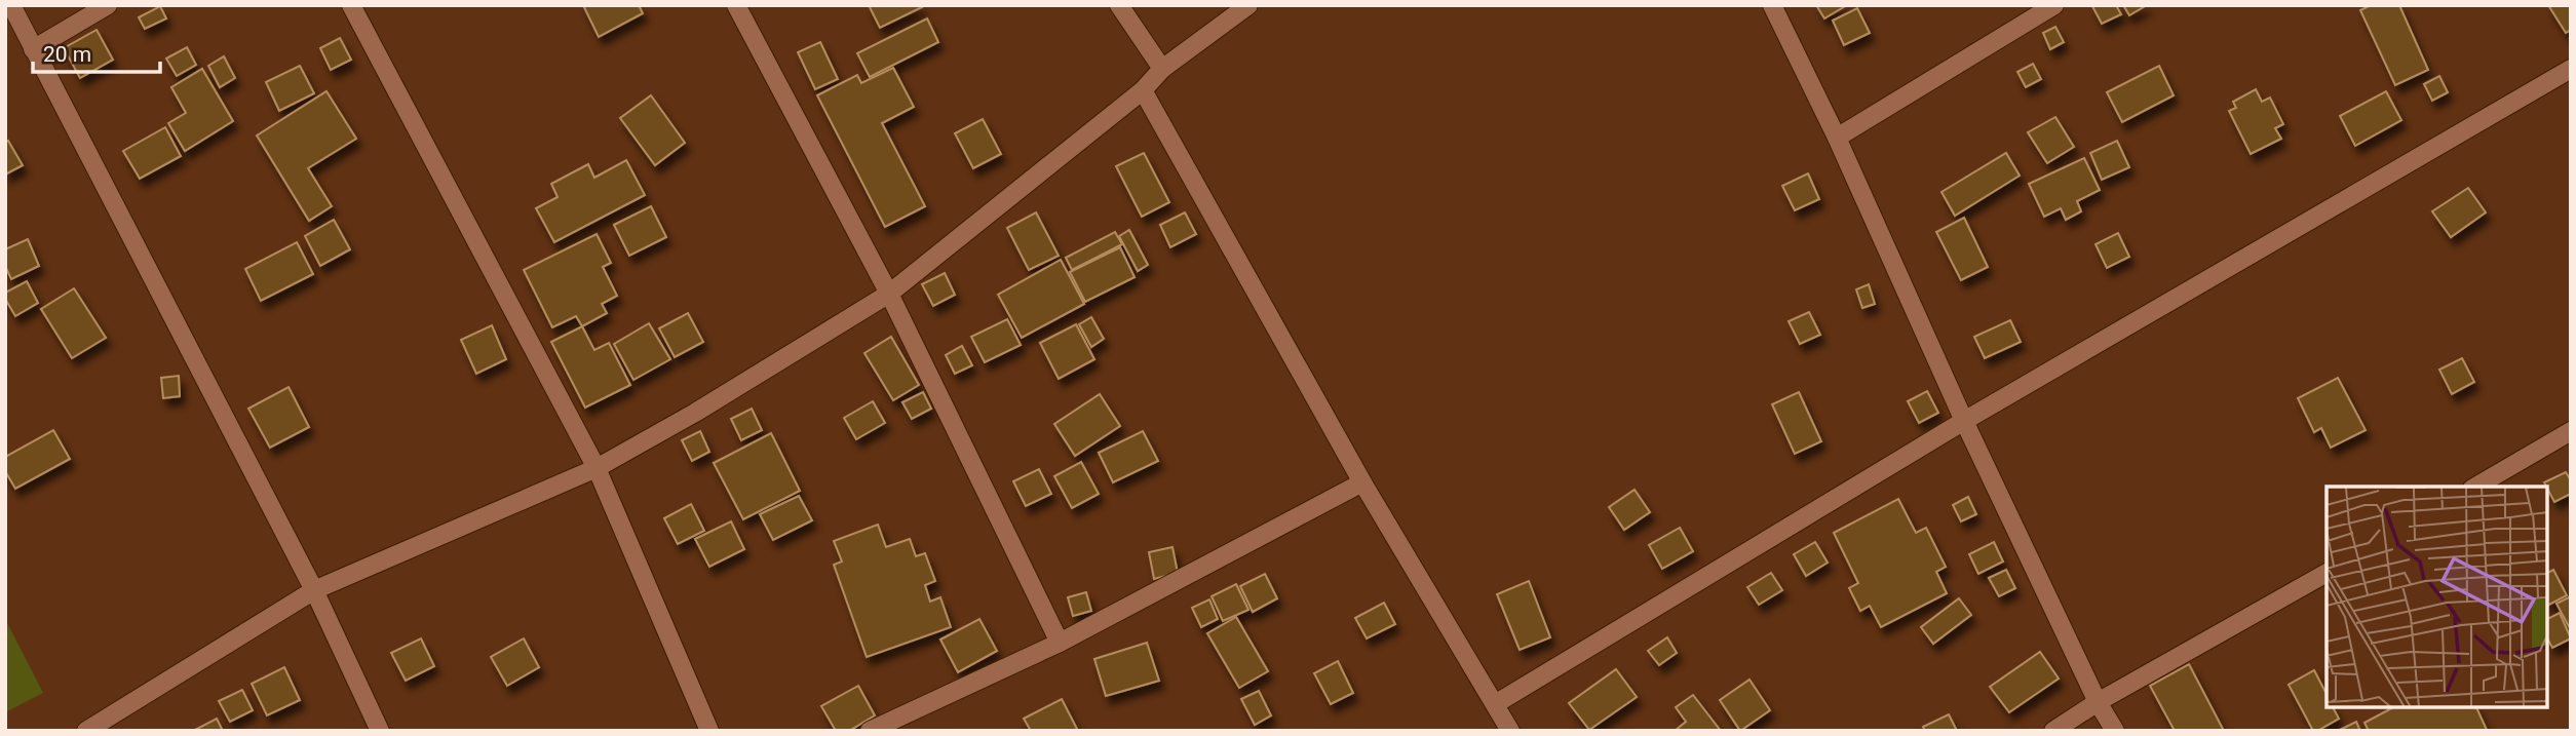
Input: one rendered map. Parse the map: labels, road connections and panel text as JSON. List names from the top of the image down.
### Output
{
  "scale_bar": "20 m"
}
